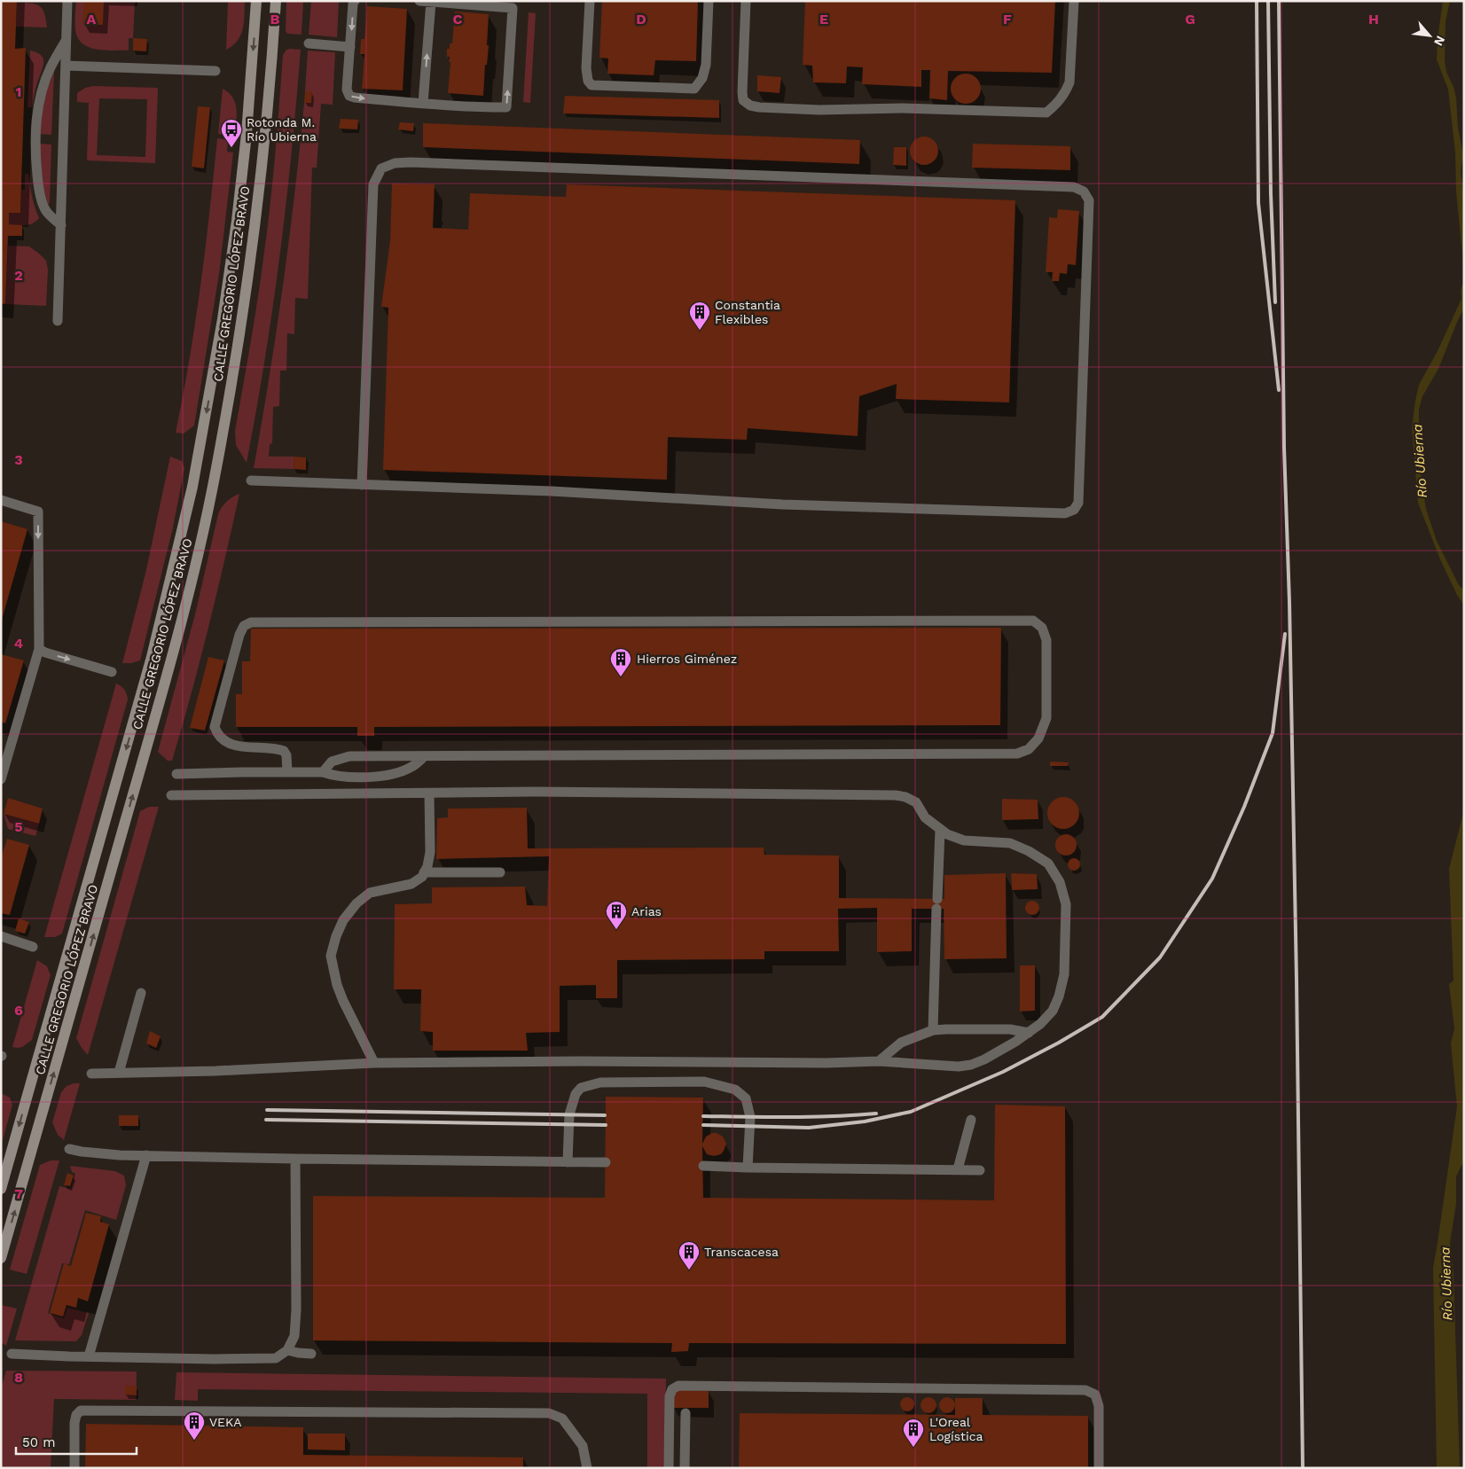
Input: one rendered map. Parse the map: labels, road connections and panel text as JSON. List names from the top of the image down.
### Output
{
  "streets": {
    "main road": ["CALLE GREGORIO LÓPEZ BRAVO"]
  },
  "water": ["Río Ubierna"],
  "places": {
    "bus stop": ["Rotonda M. Río Ubierna"],
    "building": [
      "Constantia Flexibles",
      "Hierros Giménez",
      "Arias",
      "Transcacesa",
      "VEKA",
      "L'Oreal Logística"
    ]
  },
  "scale_bar": "50 m",
  "north": "bottom right",
  "grid": {
    "columns": [
      "A",
      "B",
      "C",
      "D",
      "E",
      "F",
      "G",
      "H"
    ],
    "rows": [
      "1",
      "2",
      "3",
      "4",
      "5",
      "6",
      "7",
      "8"
    ]
  }
}
